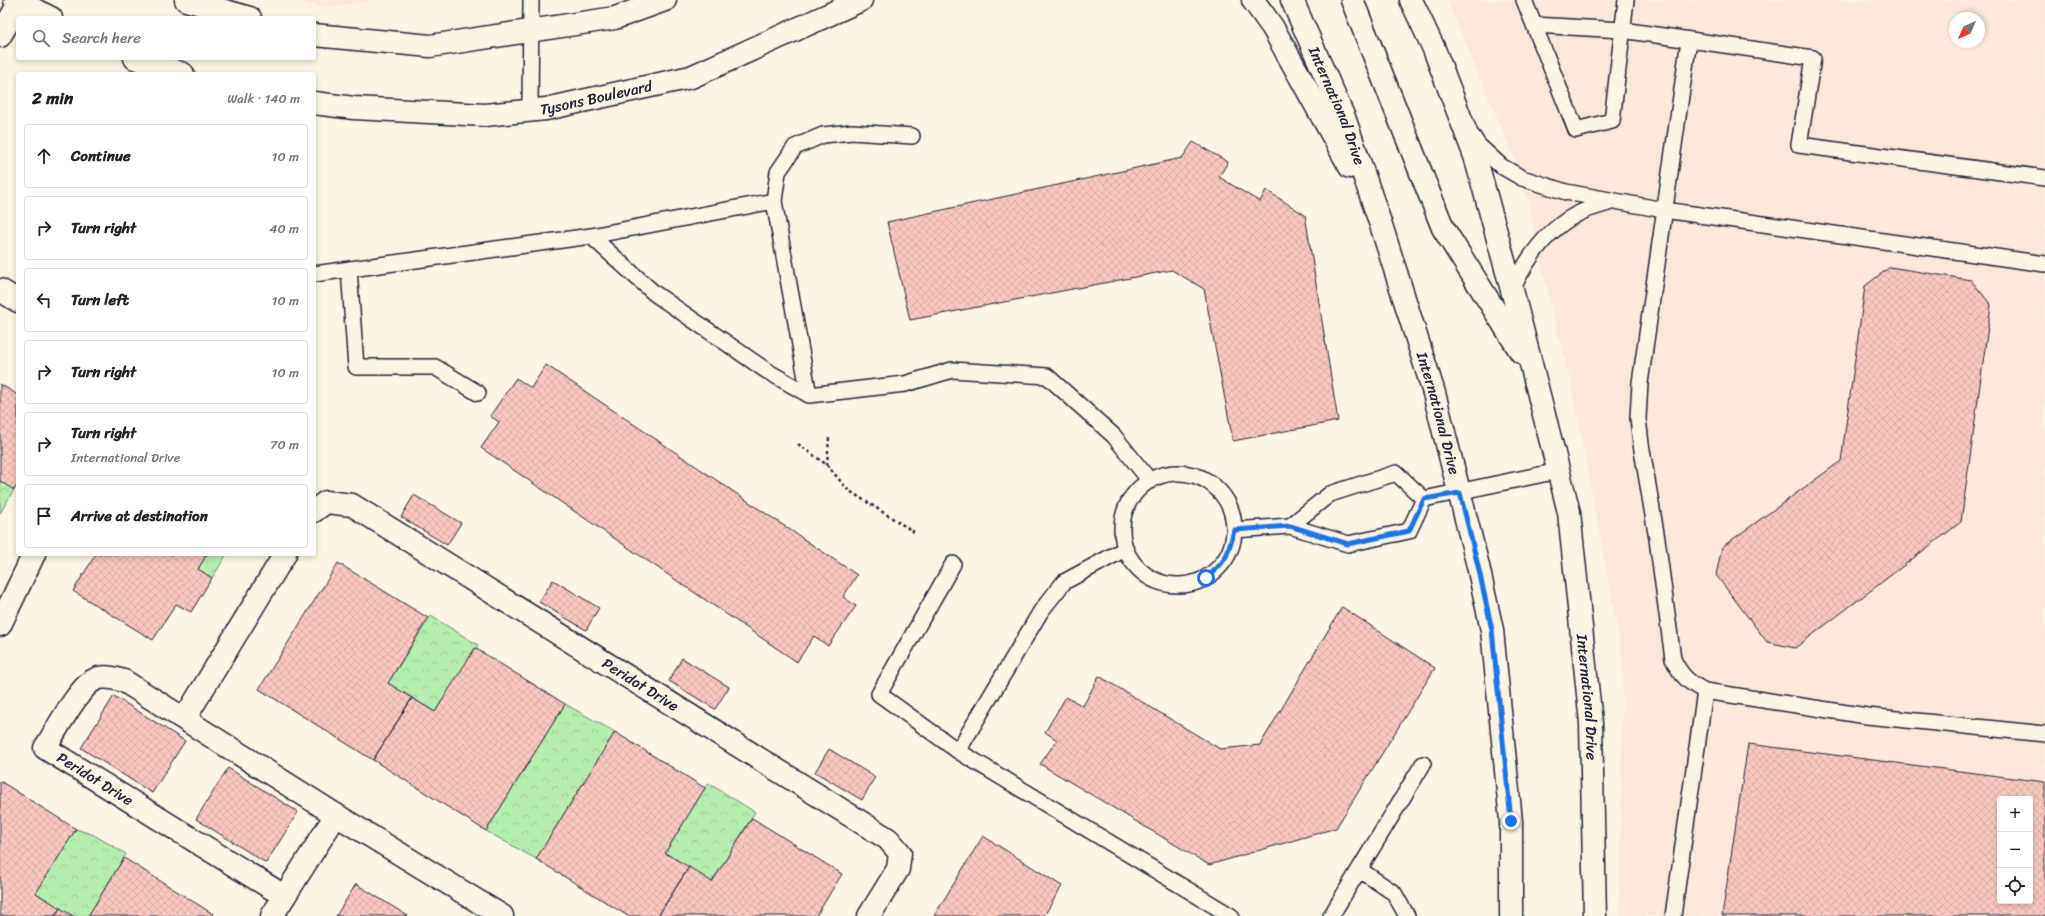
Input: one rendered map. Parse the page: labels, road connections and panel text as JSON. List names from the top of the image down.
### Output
{
  "streets": {
    "street": ["Tysons Boulevard", "International Drive", "Peridot Drive"]
  },
  "north": "bottom left",
  "page": {
    "search": "Search here",
    "heading": ["2 min", "Walk · 140 m"],
    "list": [
      ["Continue", "10 m"],
      ["Turn right", "40 m"],
      ["Turn left", "10 m"],
      ["Turn right", "10 m"],
      ["Turn right", "International Drive", "70 m"],
      "Arrive at destination"
    ],
    "map_buttons": ["+", "−"]
  }
}
